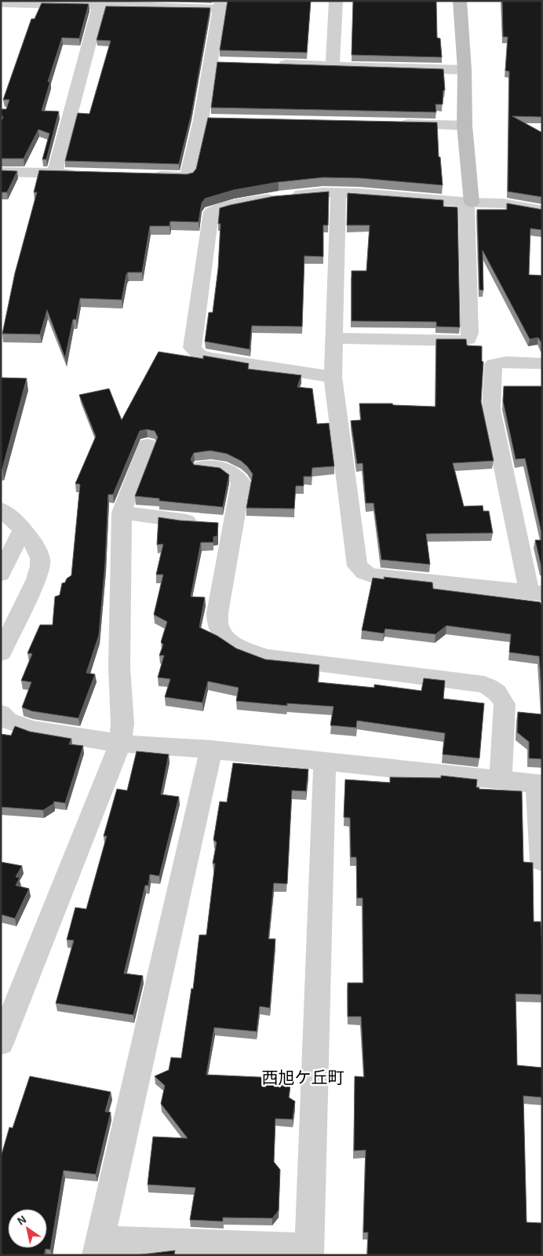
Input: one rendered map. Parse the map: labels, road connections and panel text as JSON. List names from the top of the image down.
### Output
{
  "districts": ["西旭ケ丘町"],
  "north": "top left"
}
